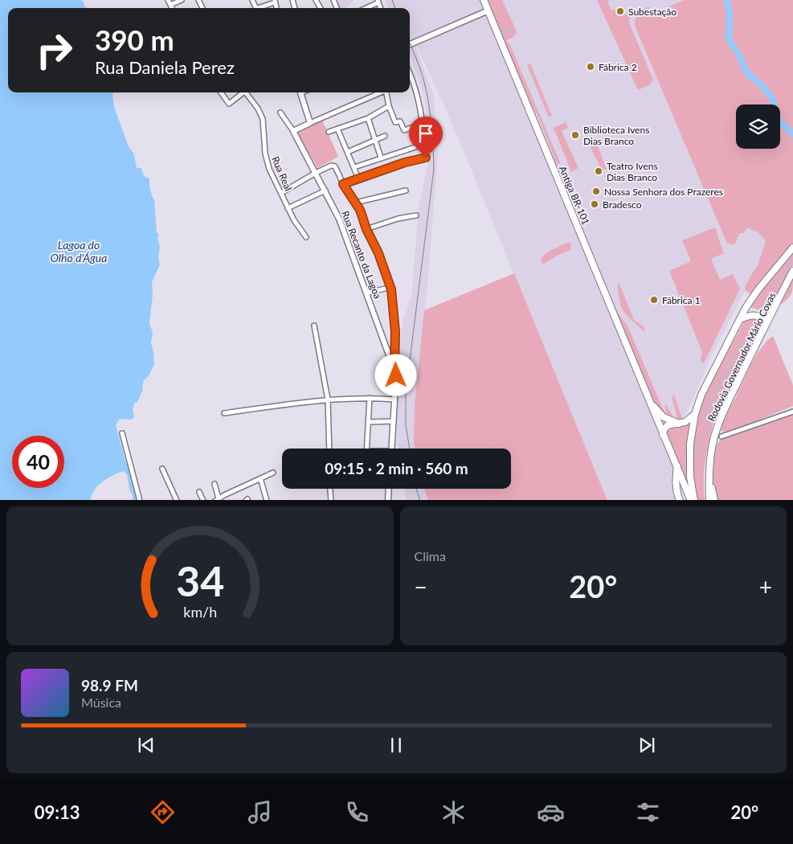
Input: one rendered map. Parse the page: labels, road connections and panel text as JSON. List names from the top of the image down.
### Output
{
  "streets": {
    "main road": ["Antiga BR-101", "Rodovia Governador Mário Covas"],
    "street": ["Rua Real", "Rua Recanto da Lagoa"]
  },
  "water": ["Lagoa do Olho d'Água"],
  "places": [
    "Subestação",
    "Fábrica 2",
    "Biblioteca Ivens Dias Branco",
    "Teatro Ivens Dias Branco",
    "Nossa Senhora dos Prazeres",
    "Bradesco",
    "Fábrica 1"
  ],
  "page": {
    "turn": ["390 m", "Rua Daniela Perez"],
    "limit": "40",
    "trip": "09:15 · 2 min · 560 m",
    "tile": "Clima",
    "heat": ["−", "20°", "+"],
    "song": ["98.9 FM", "Música"],
    "tabs": ["09:13", "20°"],
    "gauge": ["34", "km/h"]
  }
}
